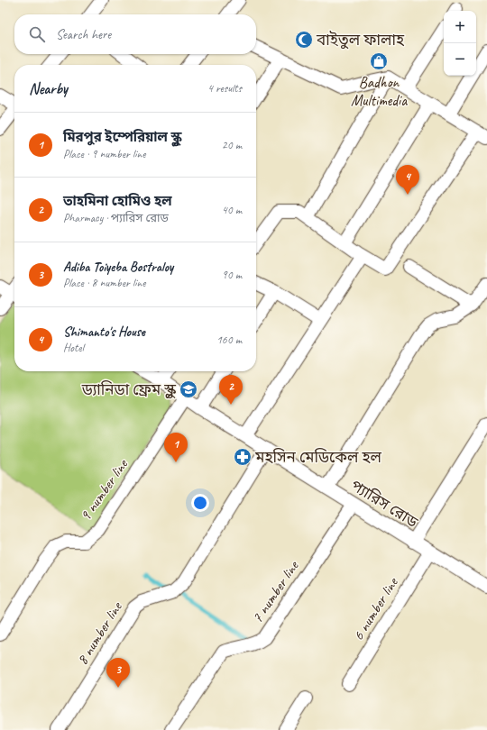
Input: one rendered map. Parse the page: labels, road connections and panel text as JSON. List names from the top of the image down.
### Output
{
  "streets": {
    "street": [
      "9 number line",
      "প্যারিস রোড",
      "7 number line",
      "6 number line",
      "8 number line"
    ]
  },
  "crossings": [
    ["9 number line", "প্যারিস রোড"],
    ["প্যারিস রোড", "7 number line"],
    ["প্যারিস রোড", "6 number line"],
    ["প্যারিস রোড", "8 number line"]
  ],
  "places": {
    "mosque": ["বাইতুল ফালাহ"],
    "shop": ["Badhon Multimedia"],
    "school or university": ["ড্যানিডা ফ্রেম স্কুল"],
    "pharmacy": ["মহসিন মেডিকেল হল"]
  },
  "page": {
    "map_buttons": ["+", "−"],
    "search": "Search here",
    "heading": ["Nearby", "4 results"],
    "list": [
      {
        "mark": "1",
        "name": "মিরপুর ইম্পেরিয়াল স্কুল",
        "note": "Place · 9 number line",
        "value": "20 m"
      },
      {
        "mark": "2",
        "name": "তাহমিনা হোমিও হল",
        "note": "Pharmacy · প্যারিস রোড",
        "value": "40 m"
      },
      {
        "mark": "3",
        "name": "Adiba Toiyeba Bostraloy",
        "note": "Place · 8 number line",
        "value": "90 m"
      },
      {
        "mark": "4",
        "name": "Shimanto's House",
        "note": "Hotel",
        "value": "160 m"
      }
    ],
    "pins": [
      "4",
      "2",
      "1",
      "3"
    ]
  }
}
